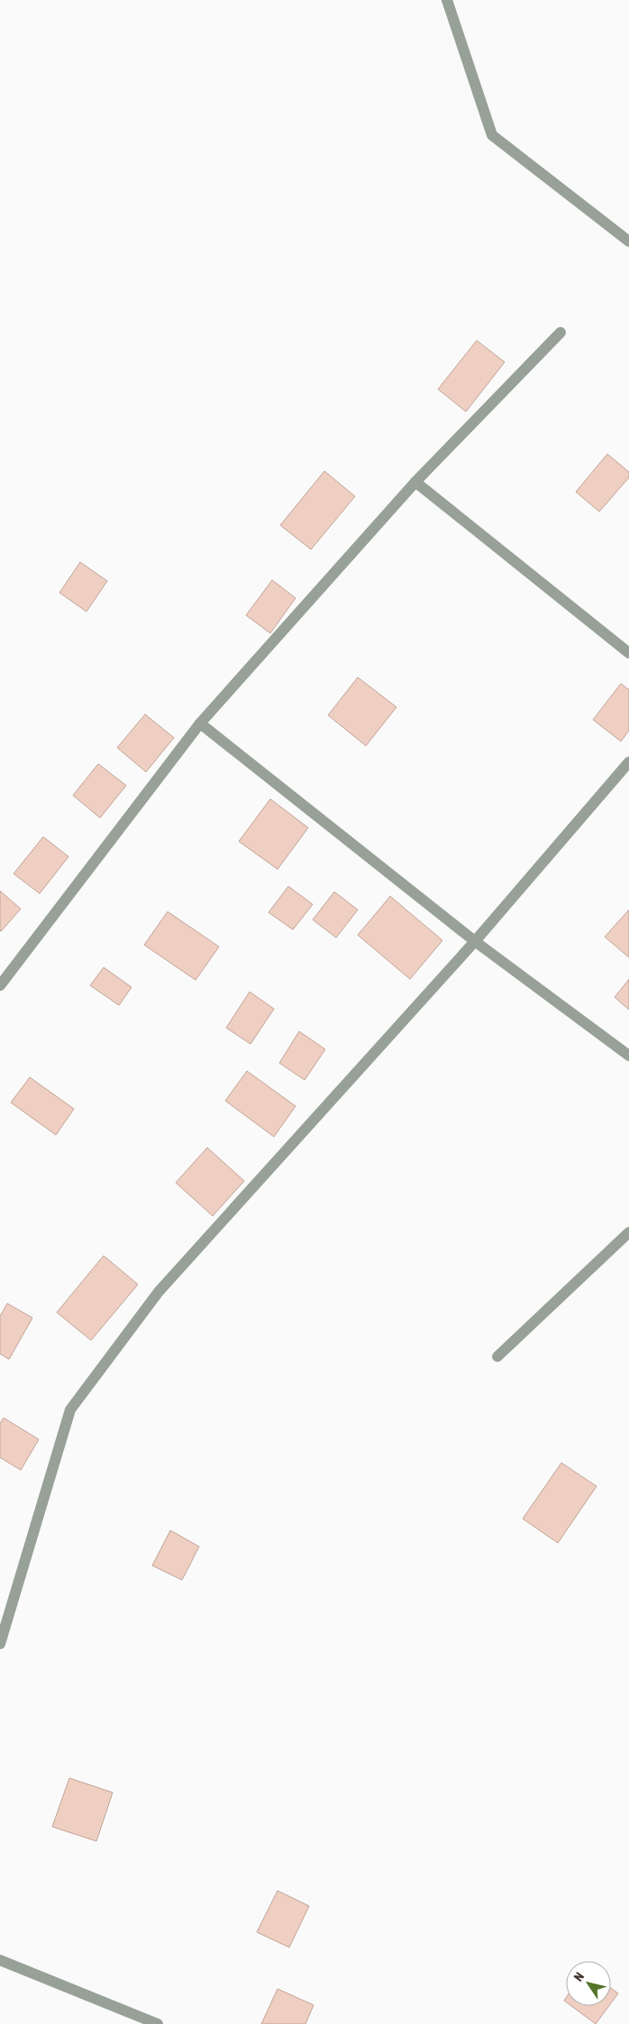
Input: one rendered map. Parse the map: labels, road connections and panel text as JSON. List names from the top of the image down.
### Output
{
  "north": "top left"
}
